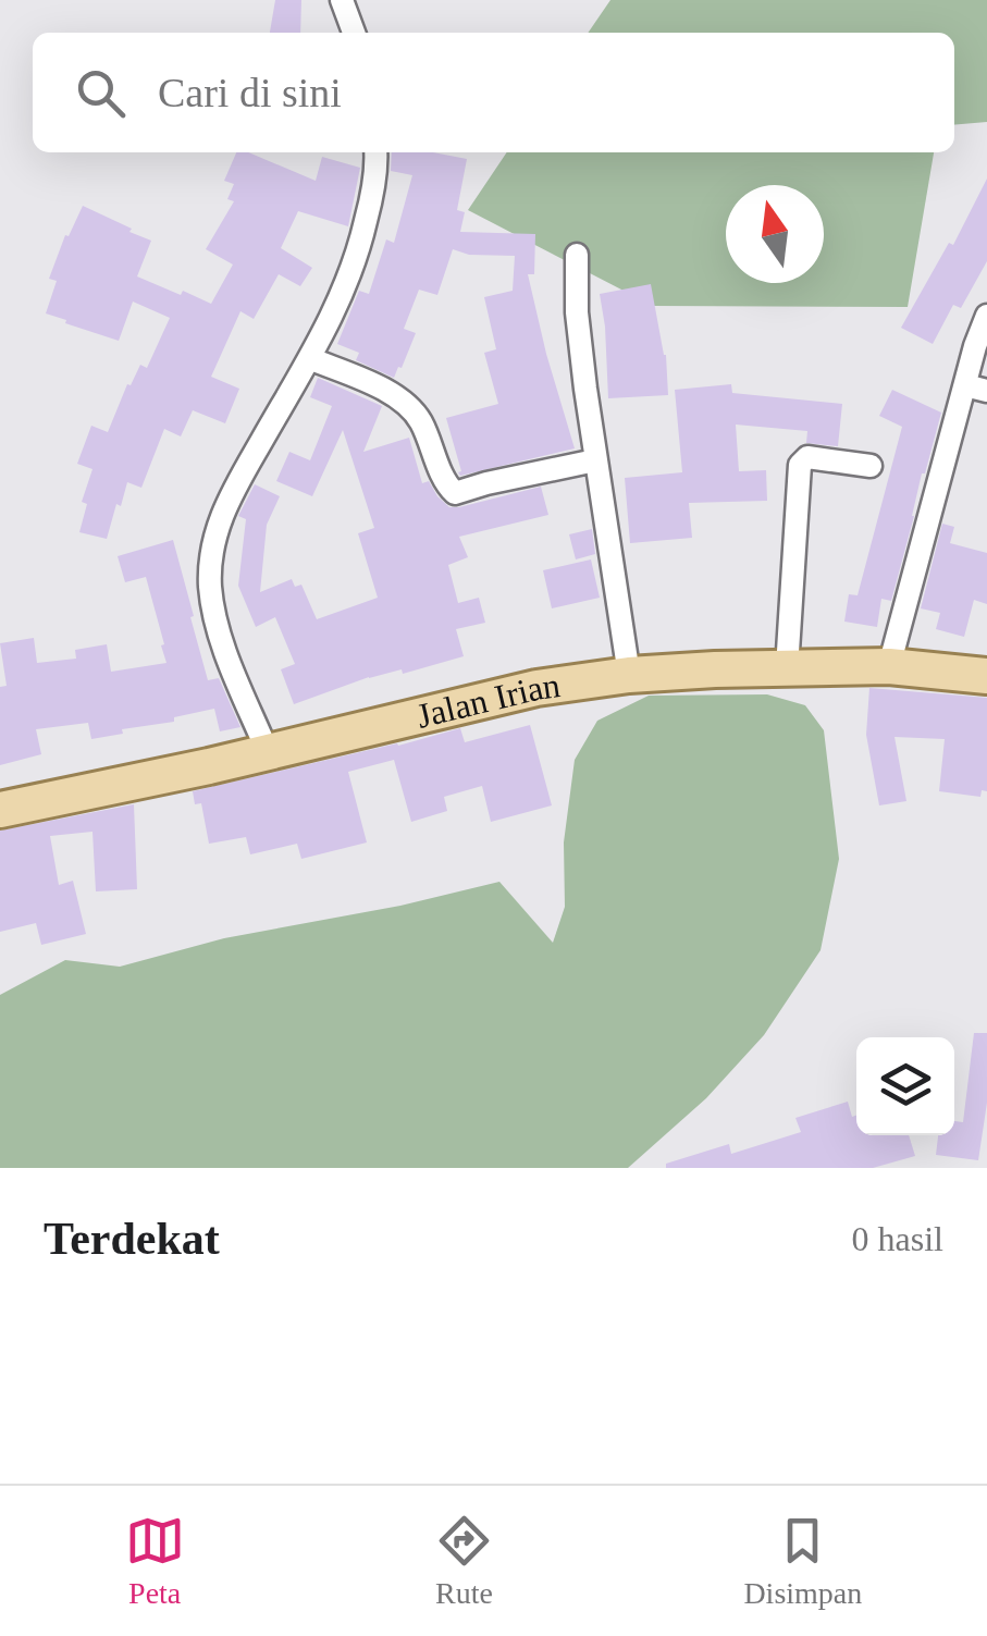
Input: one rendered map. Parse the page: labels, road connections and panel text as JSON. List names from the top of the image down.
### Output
{
  "streets": {
    "main road": ["Jalan Irian"]
  },
  "north": "top",
  "page": {
    "search": "Cari di sini",
    "heading": ["Terdekat", "0 hasil"],
    "nav": ["Peta", "Rute", "Disimpan"]
  }
}
